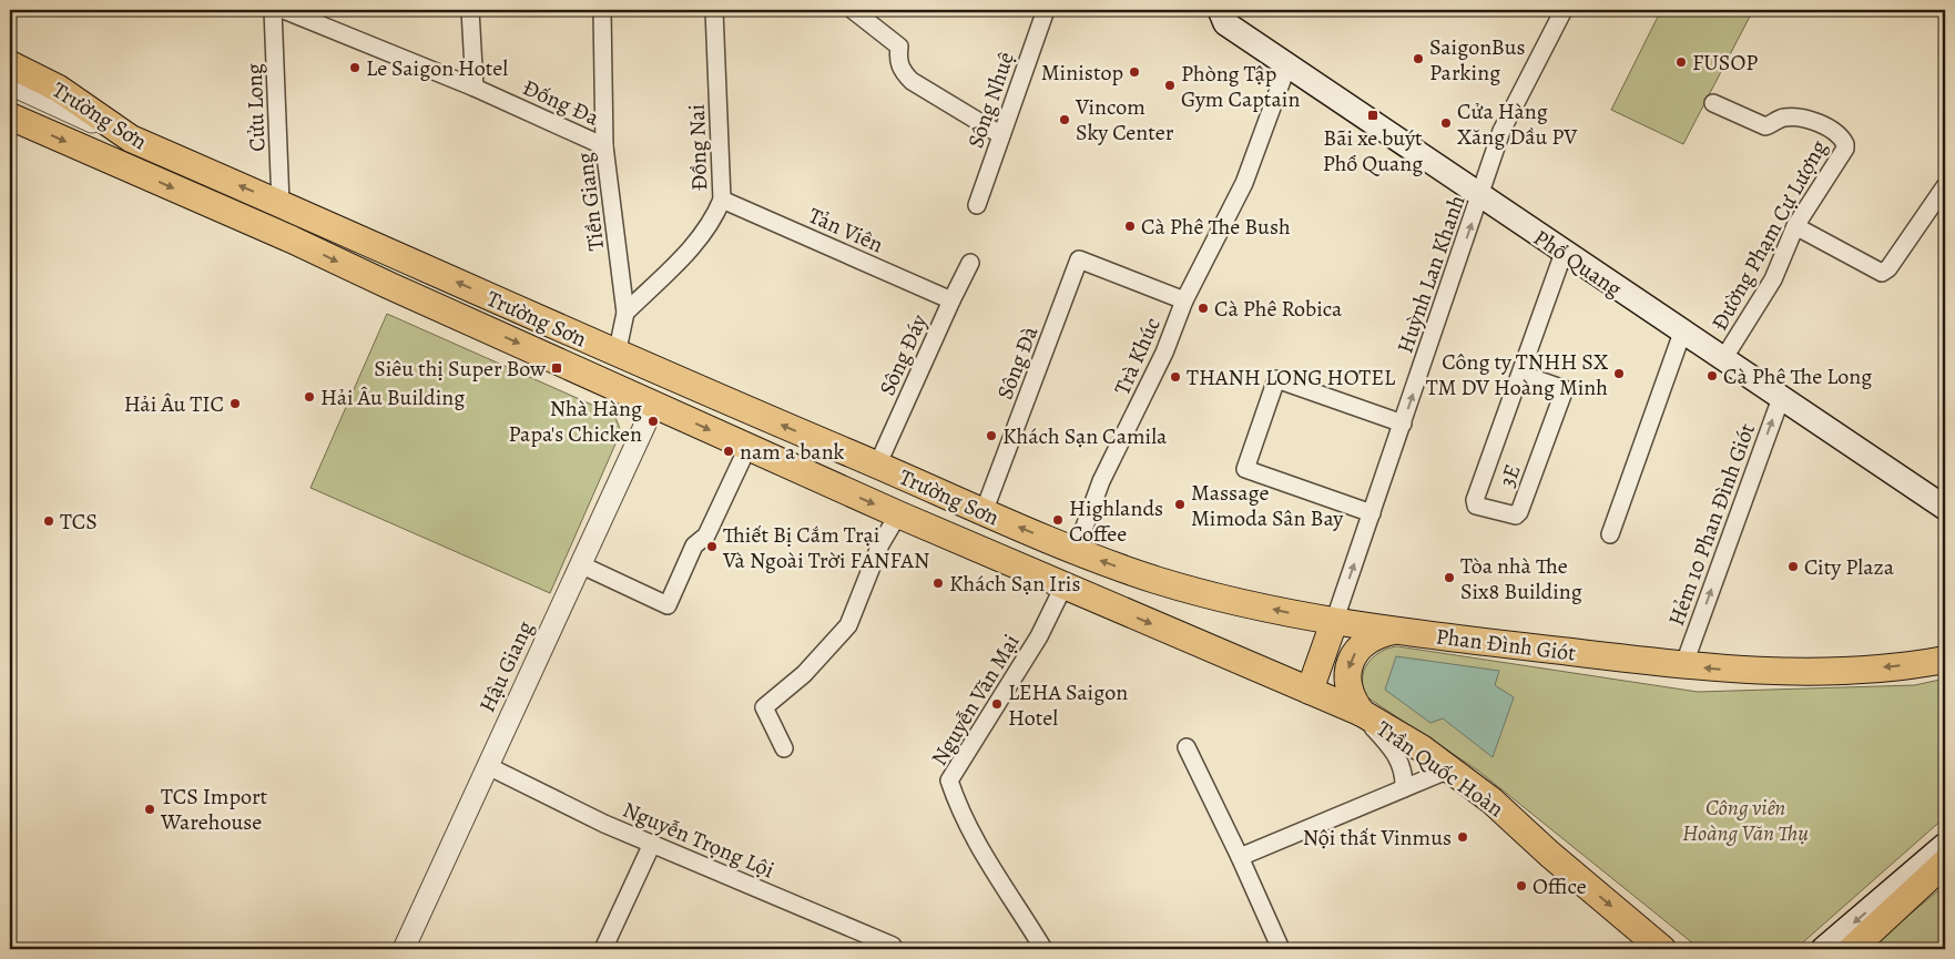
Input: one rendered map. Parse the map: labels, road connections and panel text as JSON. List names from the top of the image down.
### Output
{
  "streets": {
    "main road": [
      "Trường Sơn",
      "Phổ Quang",
      "Phan Đình Giót",
      "Trần Quốc Hoàn"
    ],
    "street": [
      "Sông Nhuệ",
      "Đống Đa",
      "Cửu Long",
      "Đồng Nai",
      "Tiền Giang",
      "Tản Viên",
      "Đường Phạm Cự Lượng",
      "Huỳnh Lan Khanh",
      "Sông Đáy",
      "Trà Khúc",
      "Sông Đà",
      "3E",
      "Hẻm 10 Phan Đình Giót",
      "Hậu Giang",
      "Nguyễn Văn Mại",
      "Nguyễn Trọng Lội"
    ]
  },
  "crossings": [
    ["Đống Đa", "Tiền Giang"],
    ["Cửu Long", "Trường Sơn"],
    ["Trường Sơn", "Tiền Giang"],
    ["Trường Sơn", "Sông Đáy"],
    ["Trường Sơn", "Trà Khúc"],
    ["Trường Sơn", "Sông Đà"],
    ["Trường Sơn", "Phan Đình Giót"],
    ["Trường Sơn", "Hậu Giang"],
    ["Trường Sơn", "Nguyễn Văn Mại"],
    ["Trường Sơn", "Trần Quốc Hoàn"],
    ["Đồng Nai", "Tiền Giang"],
    ["Đồng Nai", "Tản Viên"],
    ["Tản Viên", "Sông Đáy"],
    ["Đường Phạm Cự Lượng", "Phổ Quang"],
    ["Phổ Quang", "Huỳnh Lan Khanh"],
    ["Phổ Quang", "Trà Khúc"],
    ["Phổ Quang", "3E"],
    ["Phổ Quang", "Hẻm 10 Phan Đình Giót"],
    ["Huỳnh Lan Khanh", "Phan Đình Giót"],
    ["Trà Khúc", "Sông Đà"],
    ["Trà Khúc", "Phan Đình Giót"],
    ["Hẻm 10 Phan Đình Giót", "Phan Đình Giót"],
    ["Hậu Giang", "Nguyễn Trọng Lội"],
    ["Nguyễn Văn Mại", "Trần Quốc Hoàn"]
  ],
  "one_way": ["Huỳnh Lan Khanh", "Phan Đình Giót", "Trần Quốc Hoàn"],
  "parks": ["Công viên Hoàng Văn Thụ"],
  "places": {
    "other": [
      "SaigonBus Parking",
      "FUSOP",
      "Le Saigon Hotel",
      "Ministop",
      "Phòng Tập Gym Captain",
      "Vincom Sky Center",
      "Cửa Hàng Xăng Dầu PV",
      "Cà Phê The Bush",
      "Cà Phê Robica",
      "Công ty TNHH SX TM DV Hoàng Minh",
      "Cà Phê The Long",
      "THANH LONG HOTEL",
      "Hải Âu Building",
      "Hải Âu TIC",
      "Nhà Hàng Papa's Chicken",
      "Khách Sạn Camila",
      "nam a bank",
      "Massage Mimoda Sân Bay",
      "Highlands Coffee",
      "TCS",
      "Thiết Bị Cắm Trại Và Ngoài Trời FANFAN",
      "City Plaza",
      "Tòa nhà The Six8 Building",
      "Khách Sạn Iris",
      "LEHA Saigon Hotel",
      "TCS Import Warehouse",
      "Nội thất Vinmus",
      "Office"
    ],
    "transit": ["Bãi xe buýt Phổ Quang", "Siêu thị Super Bow"]
  }
}
